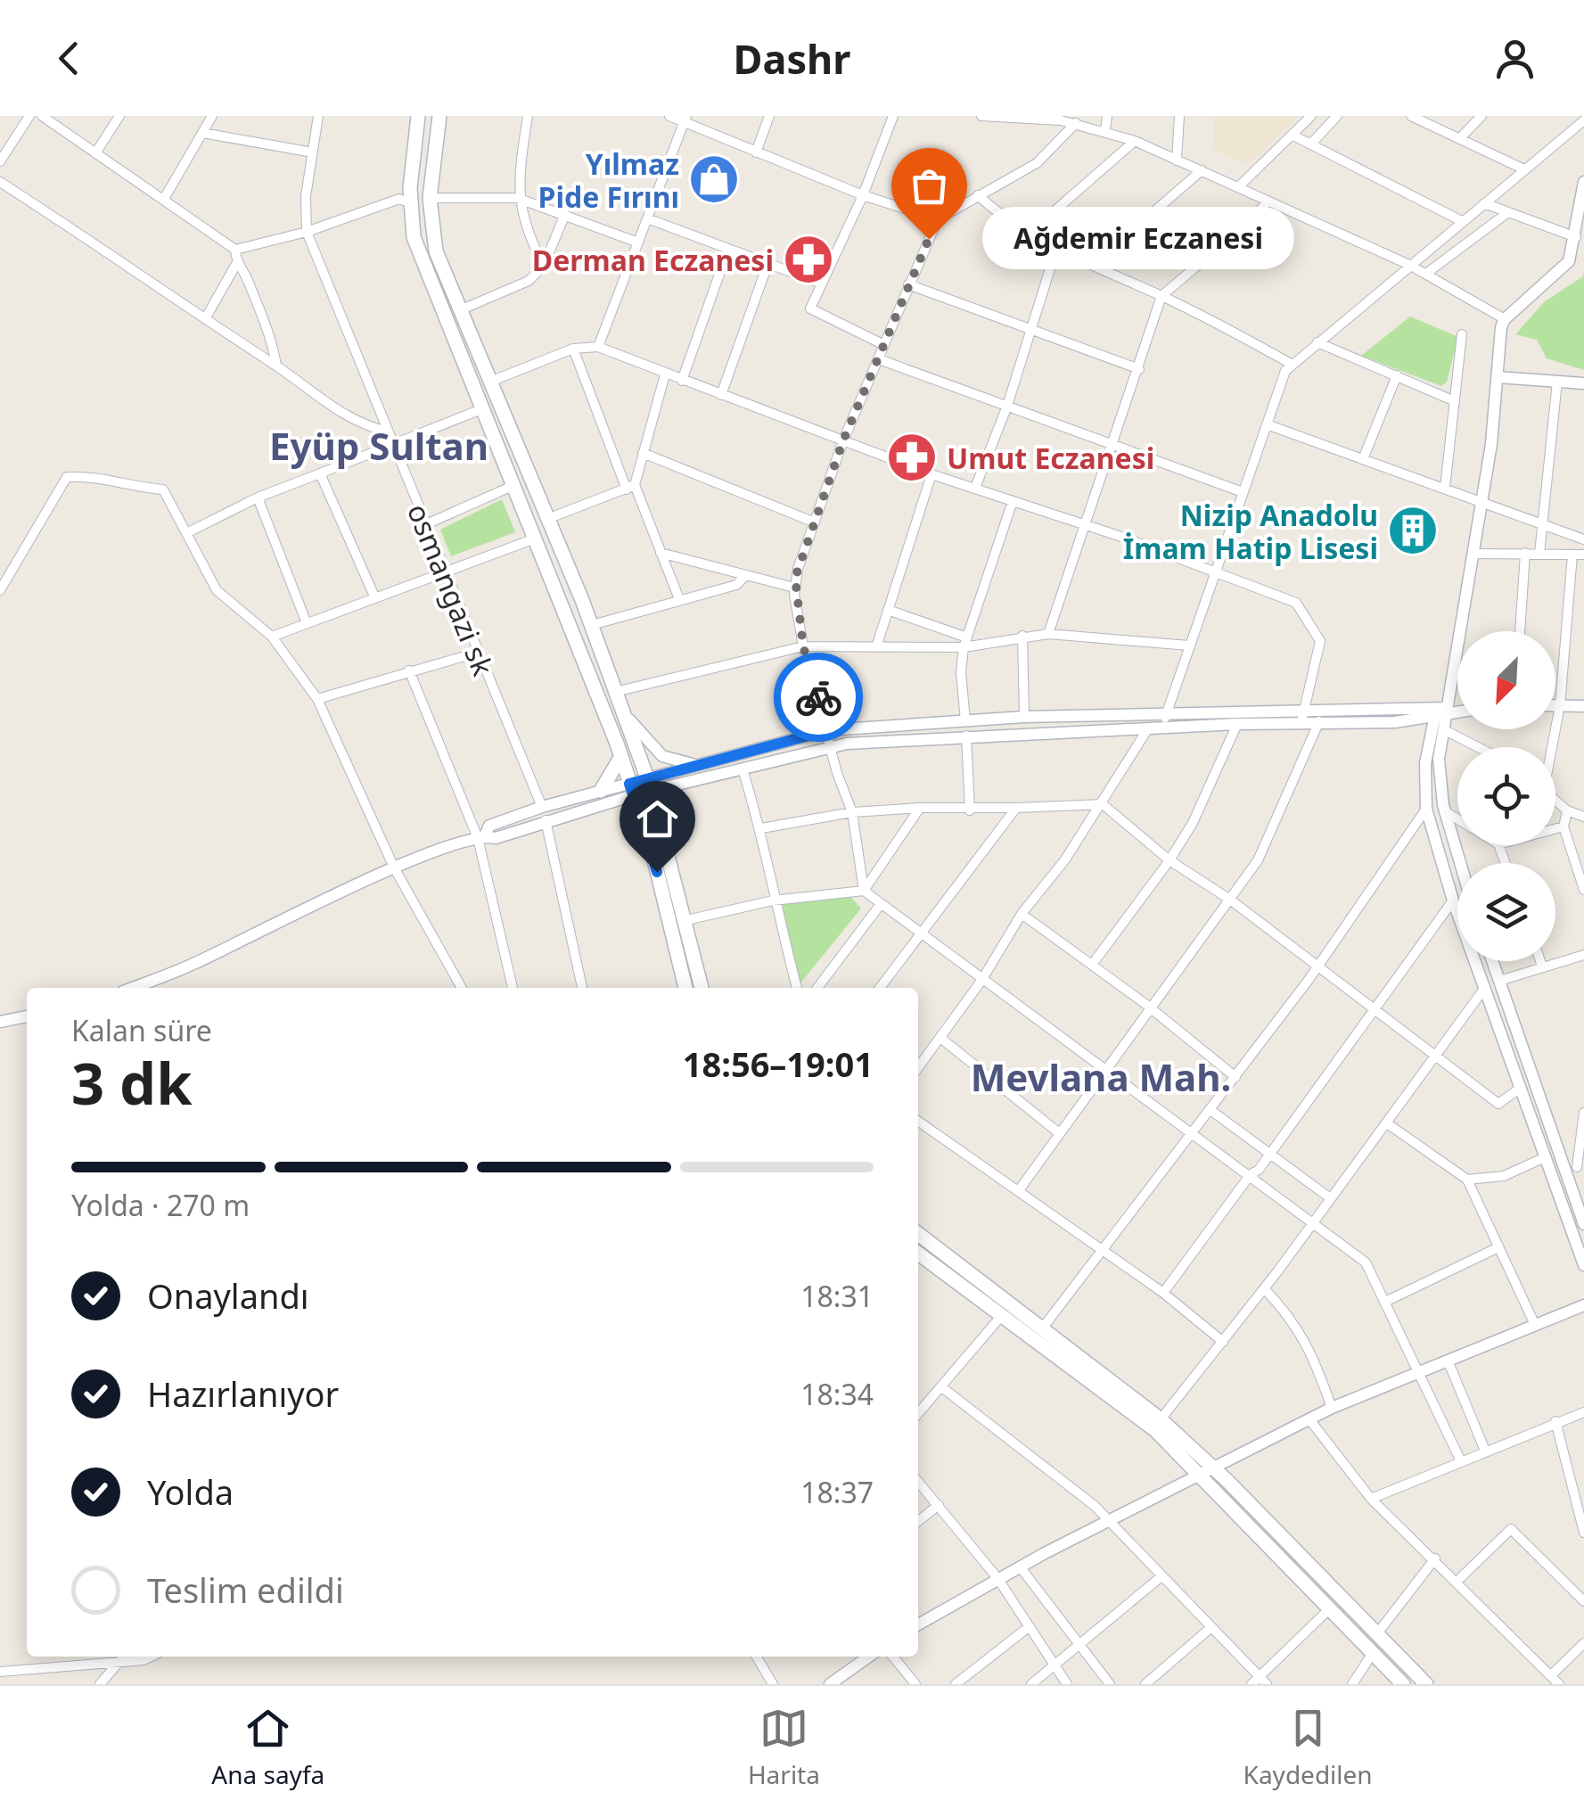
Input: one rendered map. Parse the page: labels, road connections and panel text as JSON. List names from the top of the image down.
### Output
{
  "streets": {
    "street": ["osmangazi sk"]
  },
  "districts": ["Eyüp Sultan", "Mevlana Mah."],
  "places": {
    "shop": ["Yılmaz Pide Fırını"],
    "other": ["Ağdemir Eczanesi"],
    "pharmacy": ["Derman Eczanesi", "Umut Eczanesi"],
    "building": ["Nizip Anadolu İmam Hatip Lisesi"]
  },
  "north": "bottom left",
  "page": {
    "header": "Dashr",
    "bubble": "Ağdemir Eczanesi",
    "heading": ["3 dk", "Kalan süre", "18:56–19:01"],
    "bar": "Yolda · 270 m",
    "list": [
      ["Onaylandı", "18:31"],
      ["Hazırlanıyor", "18:34"],
      ["Yolda", "18:37"],
      "Teslim edildi"
    ],
    "tabs": ["Ana sayfa", "Harita", "Kaydedilen"]
  }
}
